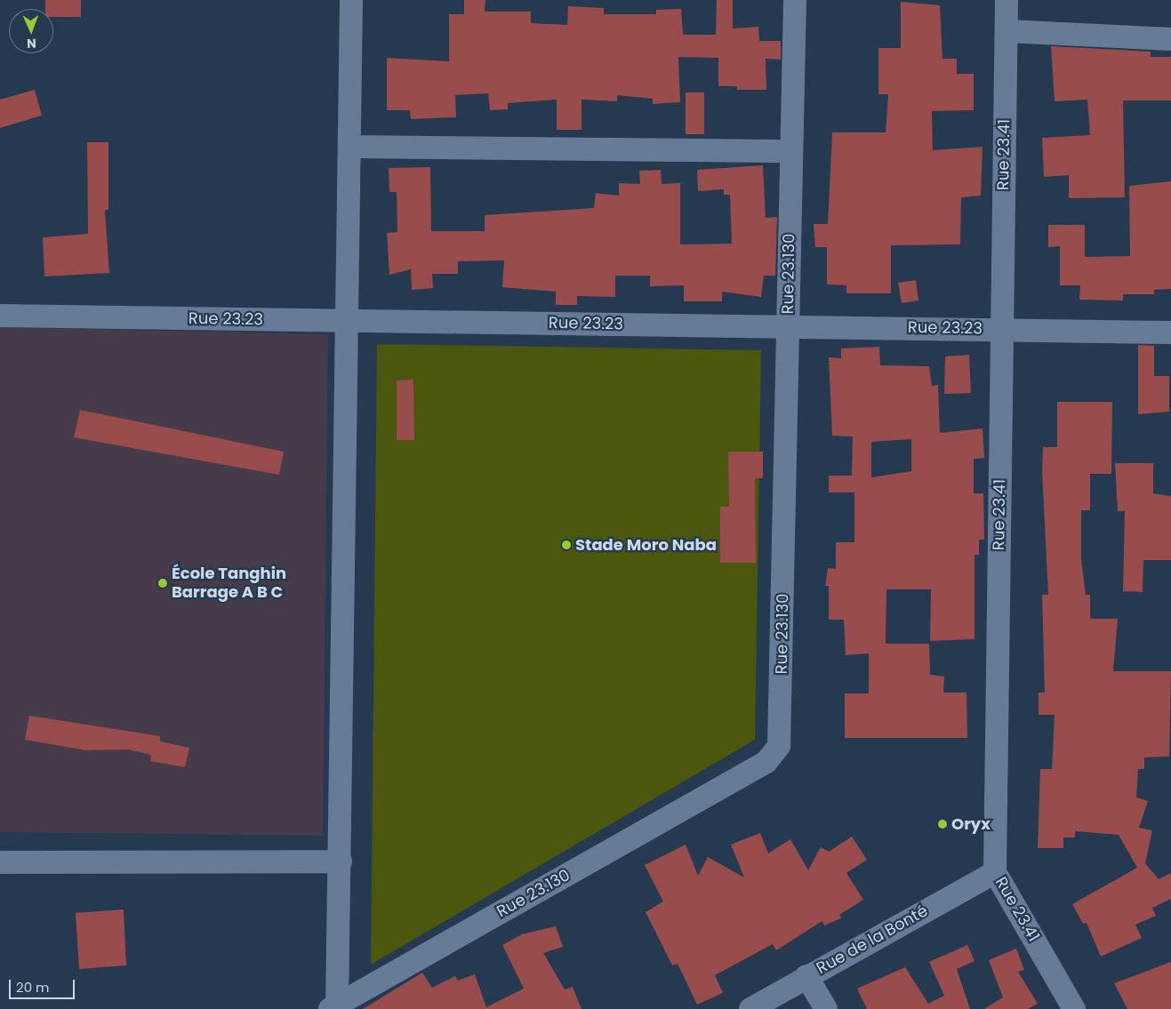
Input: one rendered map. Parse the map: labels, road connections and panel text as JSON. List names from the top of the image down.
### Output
{
  "streets": {
    "street": [
      "Rue 23.41",
      "Rue 23.130",
      "Rue 23.23",
      "Rue de la Bonté"
    ]
  },
  "crossings": [
    ["Rue 23.41", "Rue 23.23"],
    ["Rue 23.41", "Rue de la Bonté"],
    ["Rue 23.130", "Rue 23.23"]
  ],
  "places": ["Stade Moro Naba", "École Tanghin Barrage A B C", "Oryx"],
  "scale_bar": "20 m",
  "north": "bottom"
}
